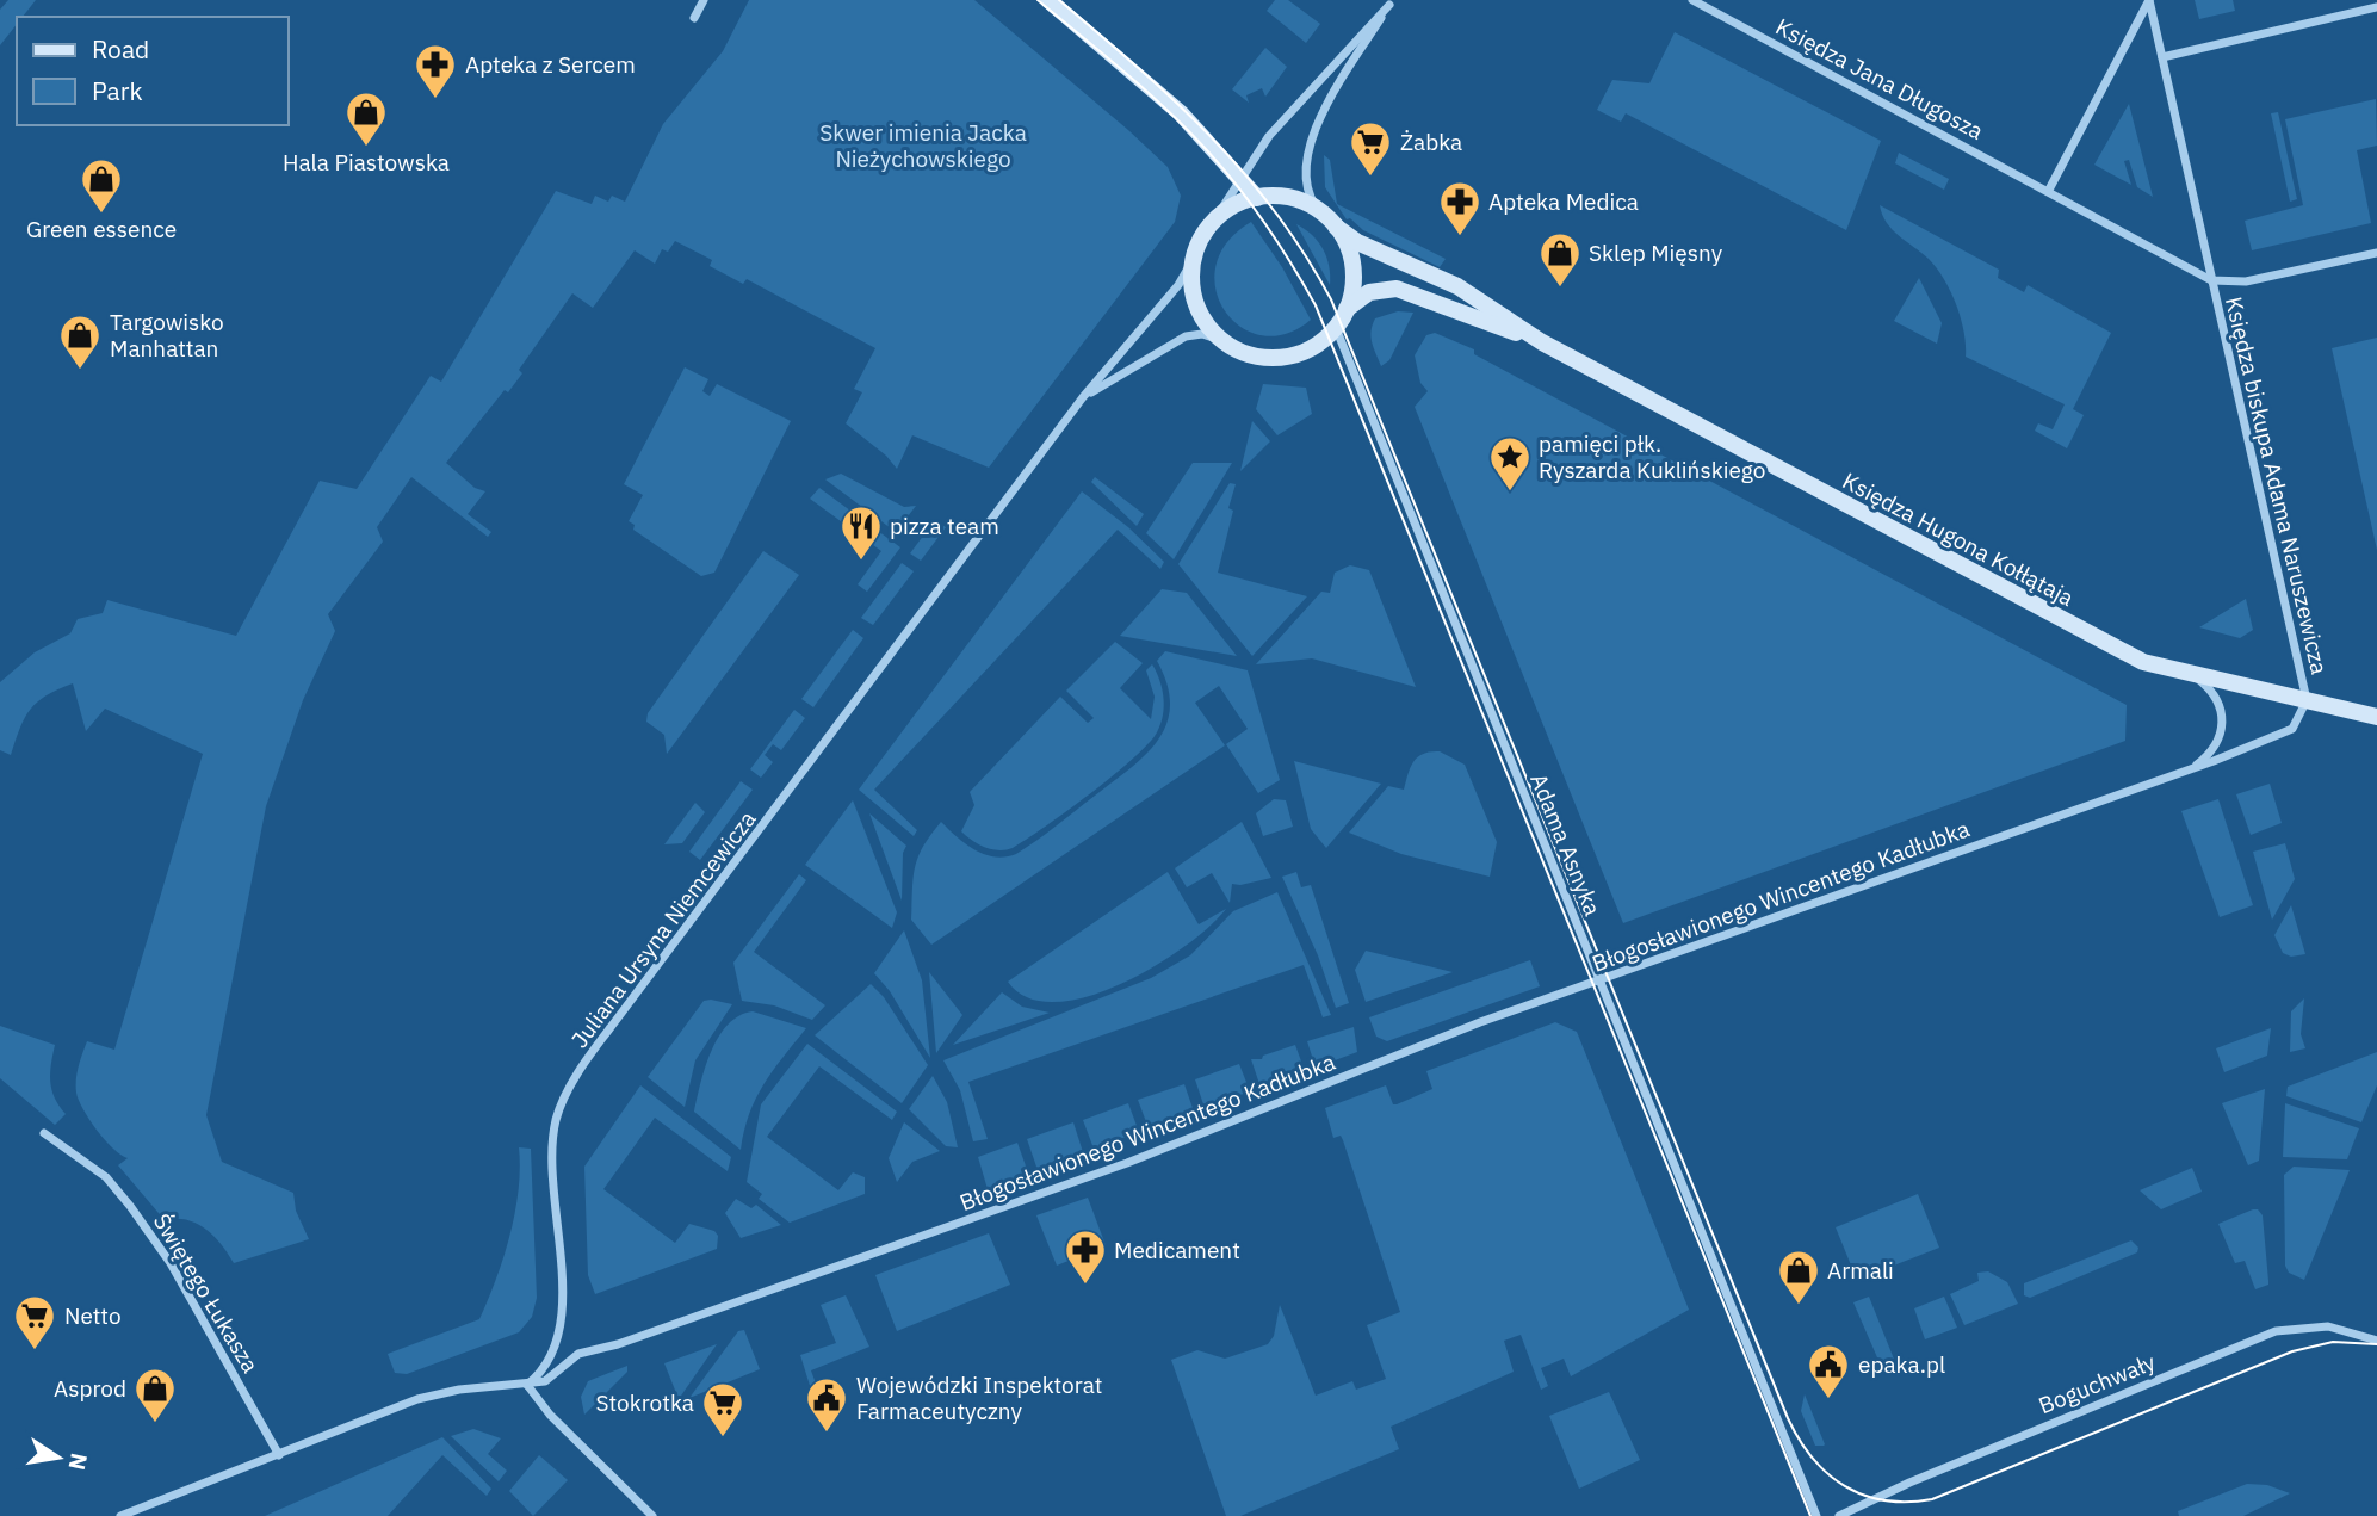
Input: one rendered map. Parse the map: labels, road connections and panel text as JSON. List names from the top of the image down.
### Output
{
  "streets": {
    "street": [
      "Księdza Jana Długosza",
      "Księdza biskupa Adama Naruszewicza",
      "Księdza Hugona Kołłątaja",
      "Adama Asnyka",
      "Błogosławionego Wincentego Kadłubka",
      "Juliana Ursyna Niemcewicza",
      "Świętego Łukasza",
      "Boguchwały"
    ]
  },
  "crossings": [
    ["Księdza Jana Długosza", "Księdza biskupa Adama Naruszewicza"],
    ["Księdza biskupa Adama Naruszewicza", "Księdza Hugona Kołłątaja"],
    ["Księdza biskupa Adama Naruszewicza", "Błogosławionego Wincentego Kadłubka"],
    ["Księdza Hugona Kołłątaja", "Adama Asnyka"],
    ["Księdza Hugona Kołłątaja", "Błogosławionego Wincentego Kadłubka"],
    ["Księdza Hugona Kołłątaja", "Juliana Ursyna Niemcewicza"],
    ["Adama Asnyka", "Błogosławionego Wincentego Kadłubka"],
    ["Adama Asnyka", "Juliana Ursyna Niemcewicza"],
    ["Błogosławionego Wincentego Kadłubka", "Juliana Ursyna Niemcewicza"],
    ["Błogosławionego Wincentego Kadłubka", "Świętego Łukasza"]
  ],
  "parks": ["Skwer imienia Jacka Nieżychowskiego"],
  "places": {
    "pharmacy": ["Apteka z Sercem", "Apteka Medica", "Medicament"],
    "shop": [
      "Hala Piastowska",
      "Green essence",
      "Sklep Mięsny",
      "Targowisko Manhattan",
      "Armali",
      "Asprod"
    ],
    "supermarket": ["Żabka", "Netto", "Stokrotka"],
    "place": ["pamięci płk. Ryszarda Kuklińskiego"],
    "restaurant": ["pizza team"],
    "public building": ["epaka.pl", "Wojewódzki Inspektorat Farmaceutyczny"]
  },
  "legend": ["Road", "Park"],
  "north": "right"
}
